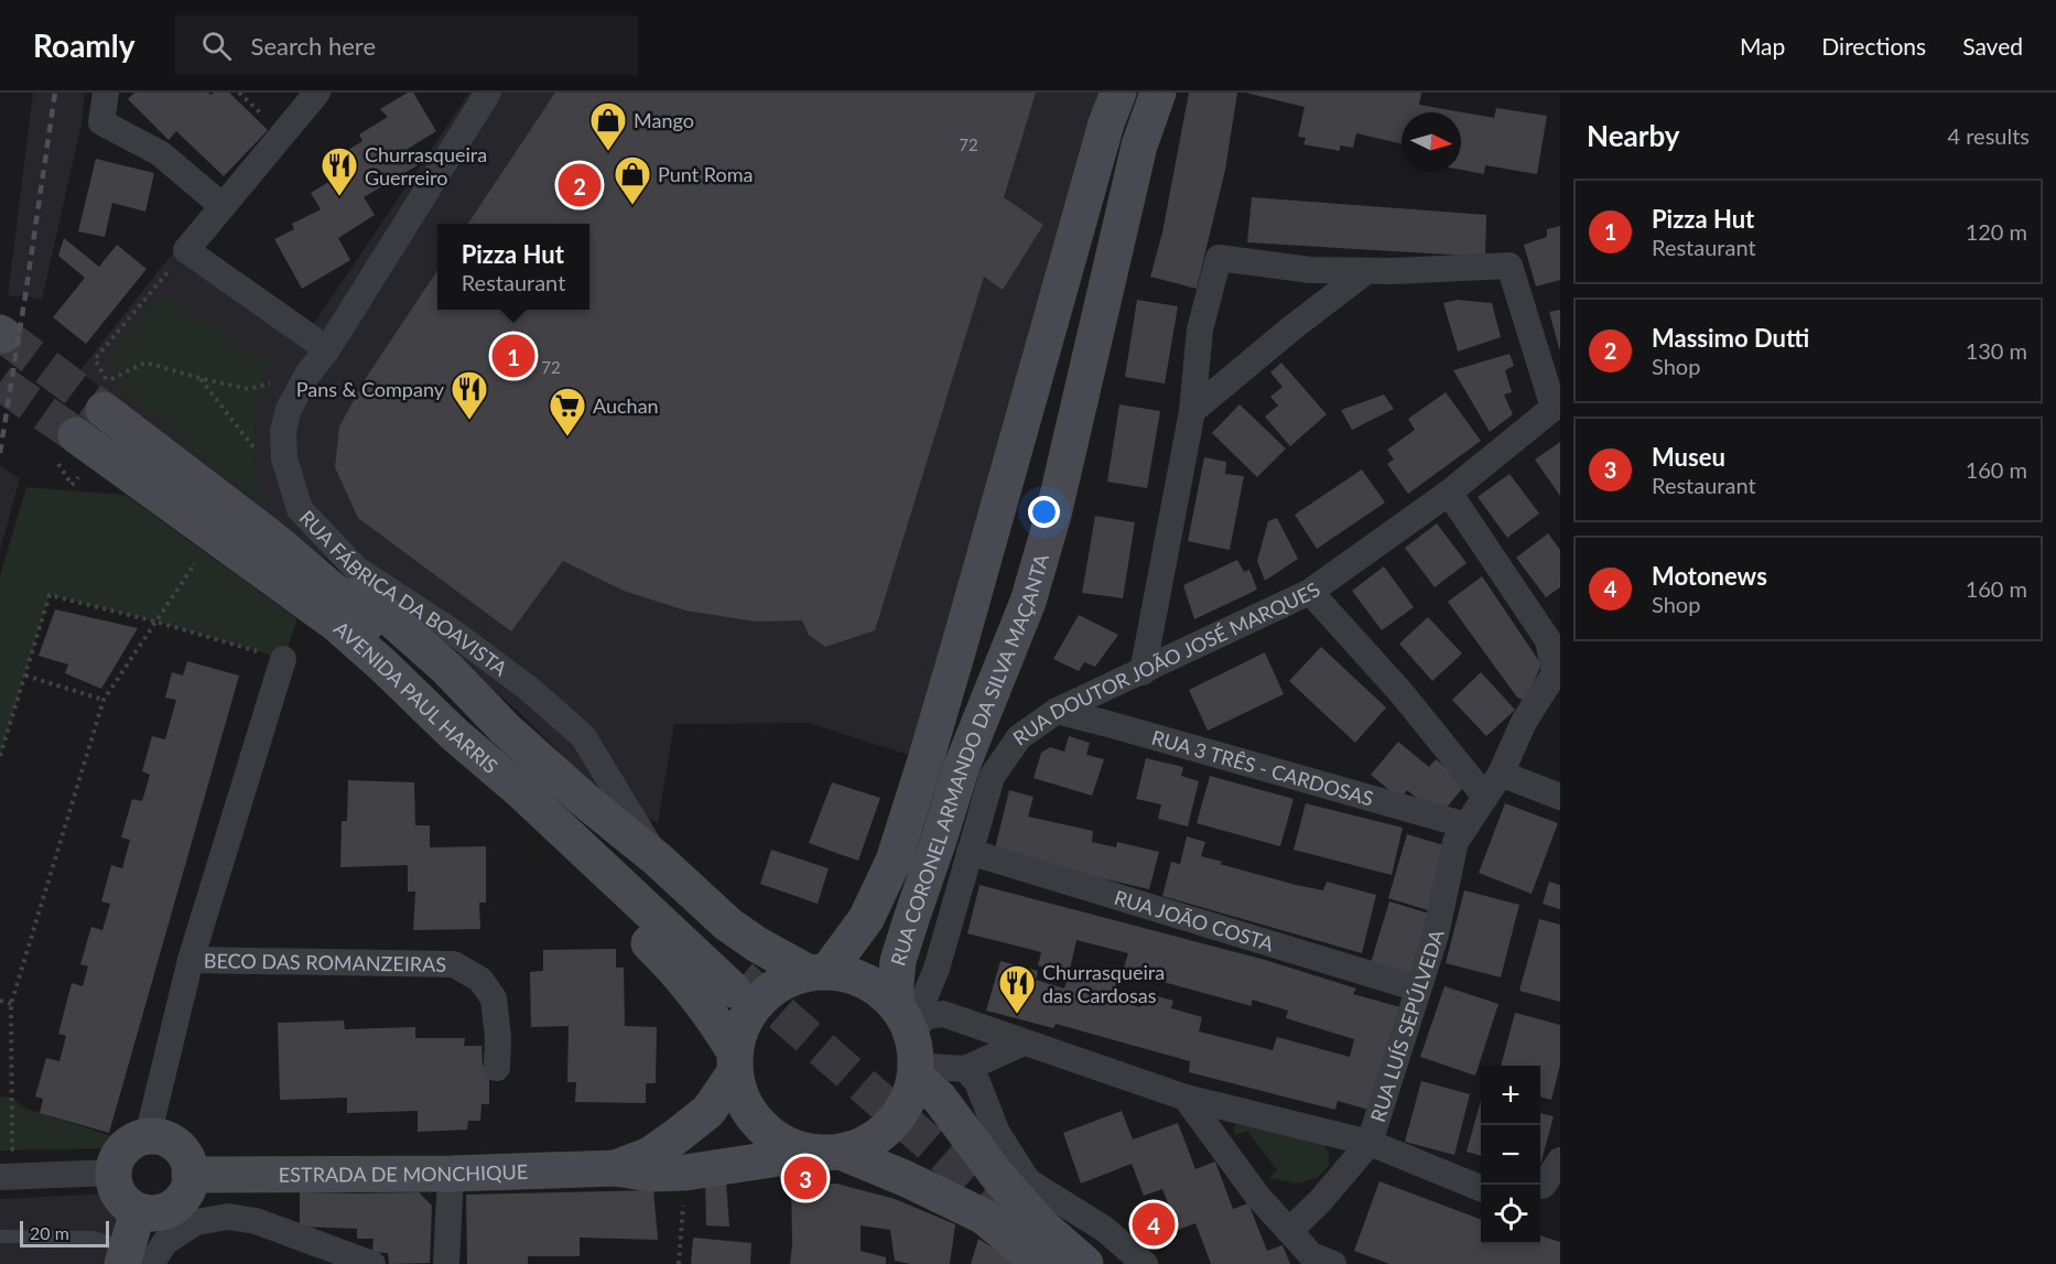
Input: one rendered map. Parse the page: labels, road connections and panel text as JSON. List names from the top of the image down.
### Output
{
  "streets": {
    "main road": ["AVENIDA PAUL HARRIS", "RUA CORONEL ARMANDO DA SILVA MAÇANTA", "ESTRADA DE MONCHIQUE"],
    "street": [
      "RUA FÁBRICA DA BOAVISTA",
      "RUA DOUTOR JOÃO JOSÉ MARQUES",
      "RUA 3 TRÊS - CARDOSAS",
      "RUA JOÃO COSTA",
      "BECO DAS ROMANZEIRAS",
      "RUA LUÍS SEPÚLVEDA"
    ]
  },
  "crossings": [
    ["RUA DOUTOR JOÃO JOSÉ MARQUES", "RUA CORONEL ARMANDO DA SILVA MAÇANTA"],
    ["RUA DOUTOR JOÃO JOSÉ MARQUES", "RUA 3 TRÊS - CARDOSAS"],
    ["RUA DOUTOR JOÃO JOSÉ MARQUES", "RUA JOÃO COSTA"],
    ["RUA DOUTOR JOÃO JOSÉ MARQUES", "RUA LUÍS SEPÚLVEDA"],
    ["RUA 3 TRÊS - CARDOSAS", "RUA LUÍS SEPÚLVEDA"],
    ["RUA JOÃO COSTA", "RUA LUÍS SEPÚLVEDA"]
  ],
  "places": {
    "shop": ["Mango", "Punt Roma"],
    "restaurant": ["Churrasqueira Guerreiro", "Pans & Company", "Churrasqueira das Cardosas"],
    "supermarket": ["Auchan"]
  },
  "house_numbers": ["72", "72"],
  "scale_bar": "20 m",
  "north": "right",
  "page": {
    "header": "Roamly",
    "search": "Search here",
    "nav": ["Map", "Directions", "Saved"],
    "heading": ["Nearby", "4 results"],
    "pins": [
      "2",
      "1",
      "3",
      "4"
    ],
    "list": [
      {
        "mark": "1",
        "name": "Pizza Hut",
        "note": "Restaurant",
        "value": "120 m"
      },
      {
        "mark": "2",
        "name": "Massimo Dutti",
        "note": "Shop",
        "value": "130 m"
      },
      {
        "mark": "3",
        "name": "Museu",
        "note": "Restaurant",
        "value": "160 m"
      },
      {
        "mark": "4",
        "name": "Motonews",
        "note": "Shop",
        "value": "160 m"
      }
    ],
    "popup": ["Pizza Hut", "Restaurant"],
    "map_buttons": ["+", "−"],
    "scale": "20 m"
  }
}
